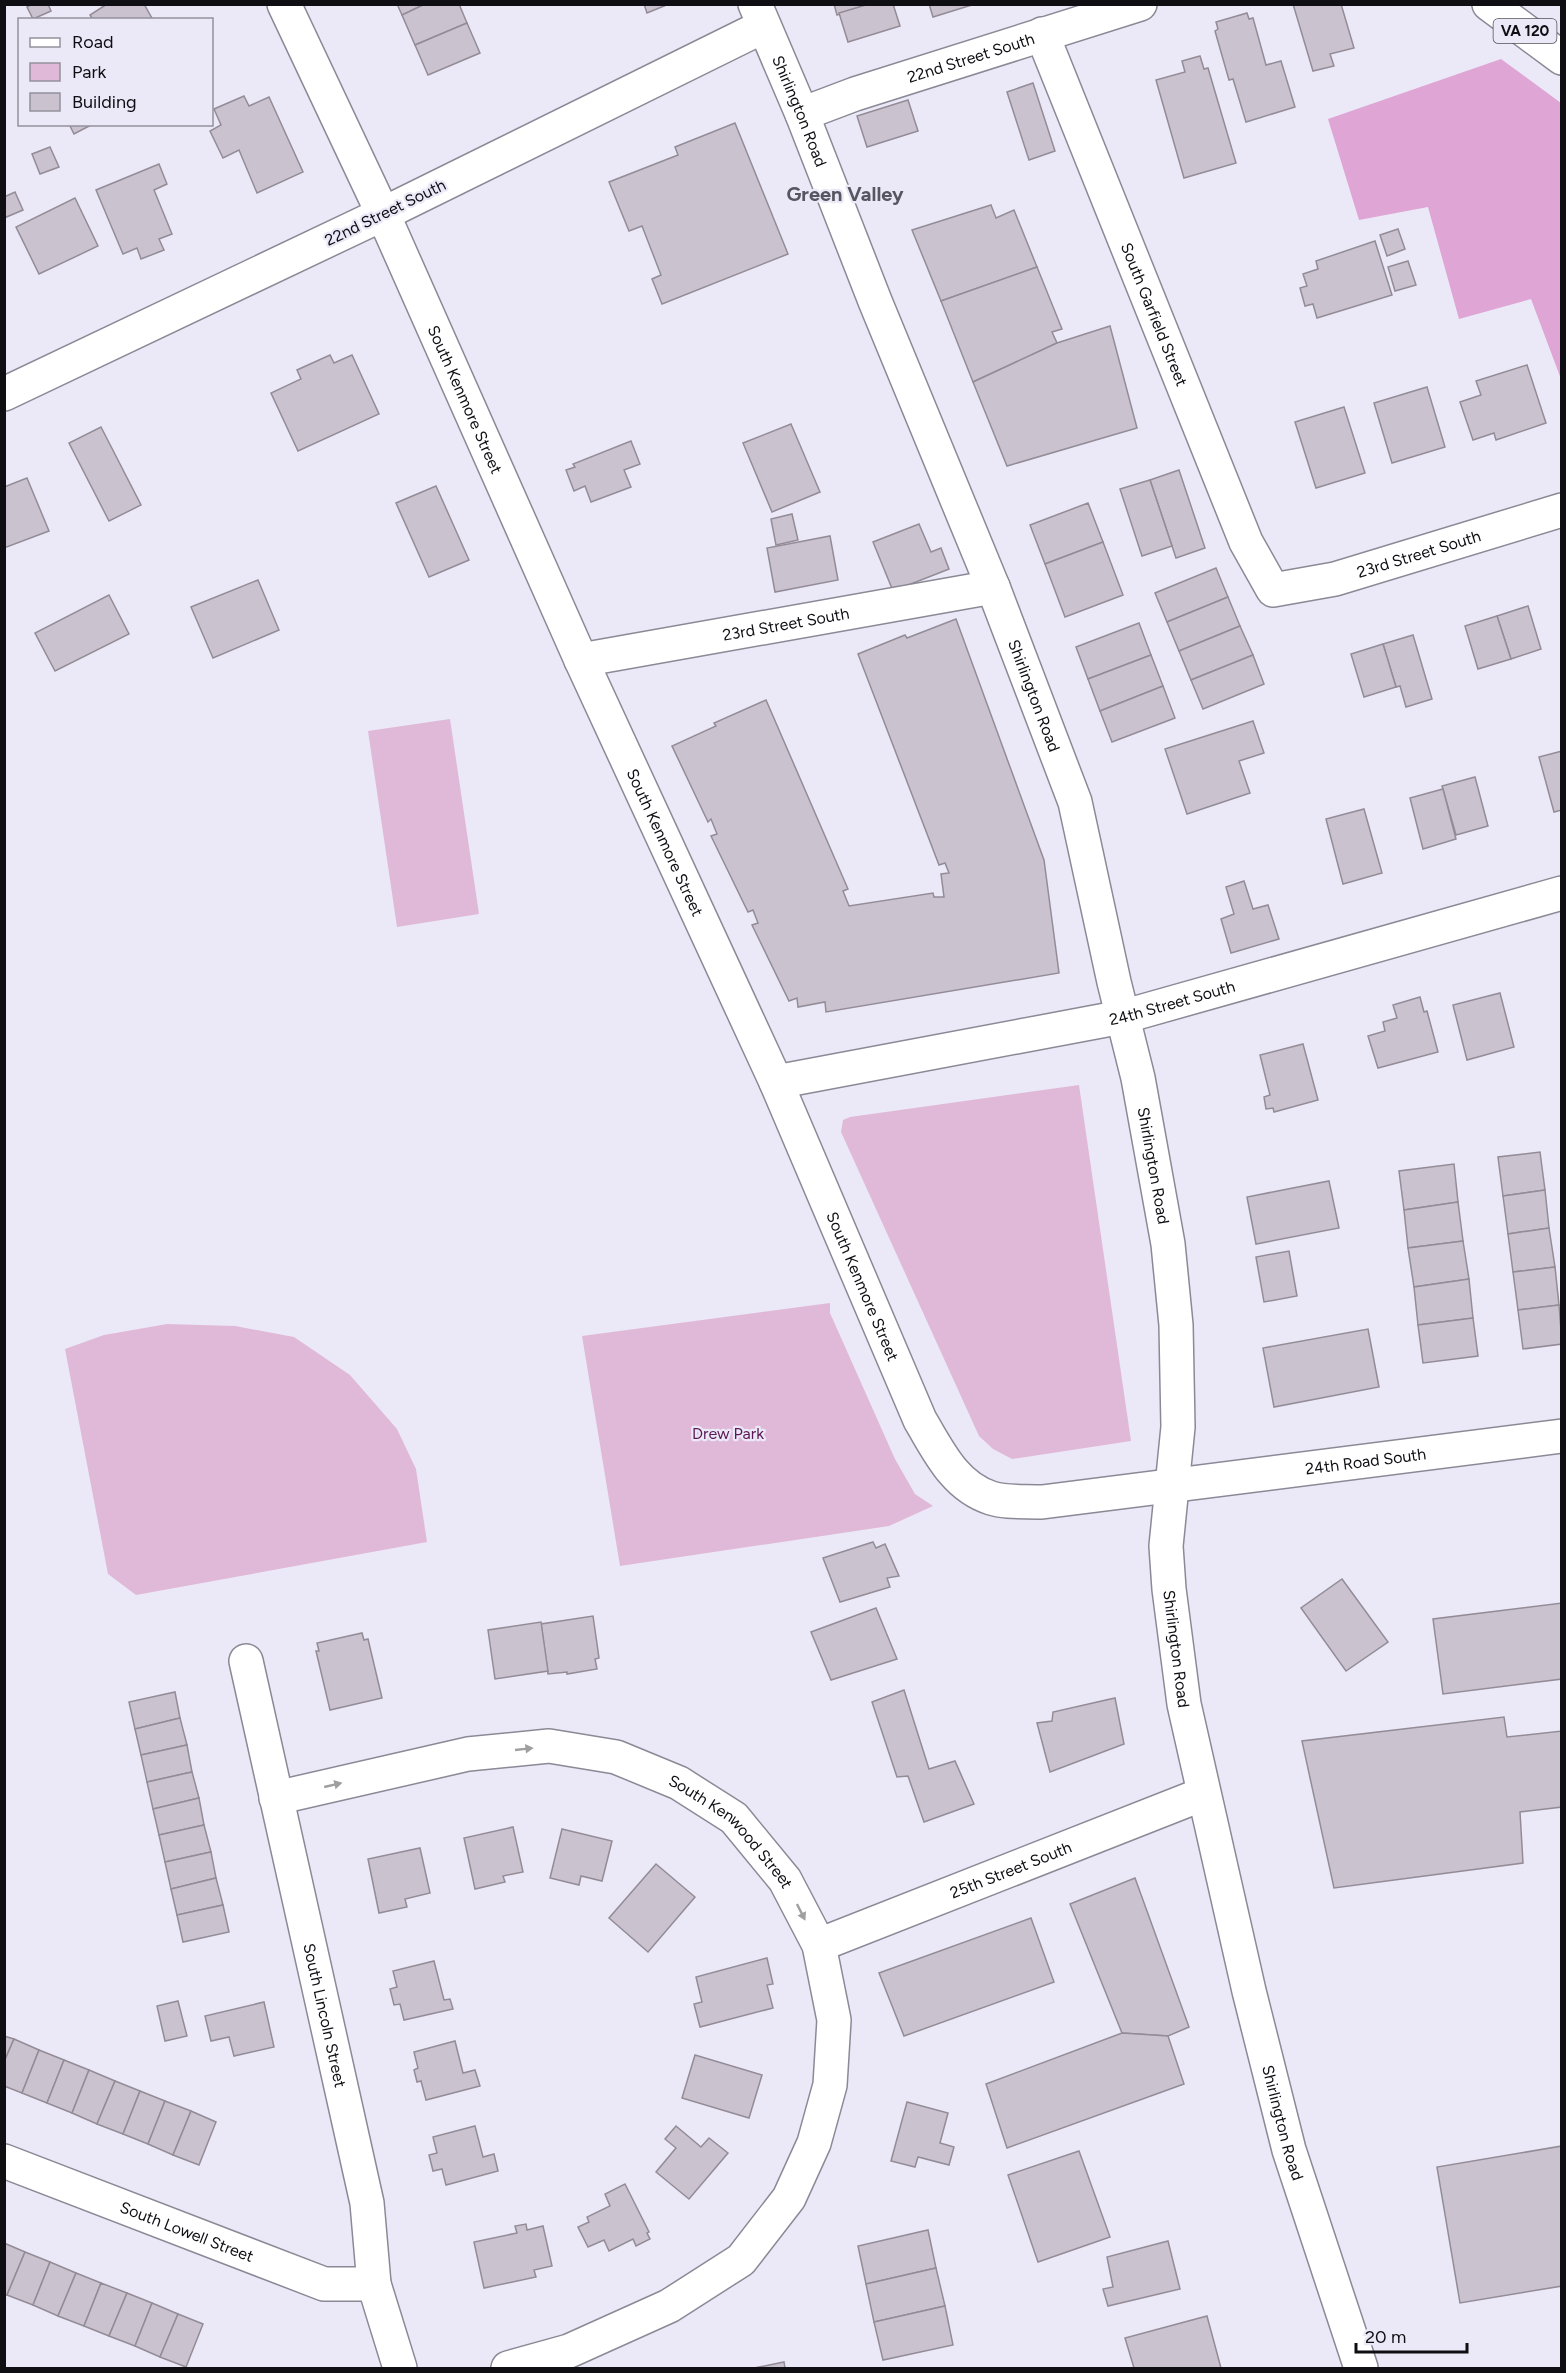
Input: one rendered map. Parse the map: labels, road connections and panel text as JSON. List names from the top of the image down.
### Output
{
  "streets": {
    "street": [
      "VA 120",
      "22nd Street South",
      "Shirlington Road",
      "South Garfield Street",
      "South Kenmore Street",
      "23rd Street South",
      "24th Street South",
      "24th Road South",
      "South Kenwood Street",
      "25th Street South",
      "South Lincoln Street",
      "South Lowell Street"
    ]
  },
  "crossings": [
    ["22nd Street South", "Shirlington Road"],
    ["22nd Street South", "South Garfield Street"],
    ["22nd Street South", "South Kenmore Street"],
    ["Shirlington Road", "South Kenmore Street"],
    ["Shirlington Road", "23rd Street South"],
    ["Shirlington Road", "24th Street South"],
    ["Shirlington Road", "24th Road South"],
    ["Shirlington Road", "25th Street South"],
    ["South Garfield Street", "23rd Street South"],
    ["South Kenmore Street", "23rd Street South"],
    ["South Kenmore Street", "24th Street South"],
    ["South Kenmore Street", "24th Road South"],
    ["South Kenwood Street", "25th Street South"],
    ["South Kenwood Street", "South Lincoln Street"],
    ["South Lincoln Street", "South Lowell Street"]
  ],
  "one_way": ["South Kenwood Street"],
  "districts": ["Green Valley"],
  "parks": ["Drew Park"],
  "legend": ["Road", "Park", "Building"],
  "scale_bar": "20 m"
}
